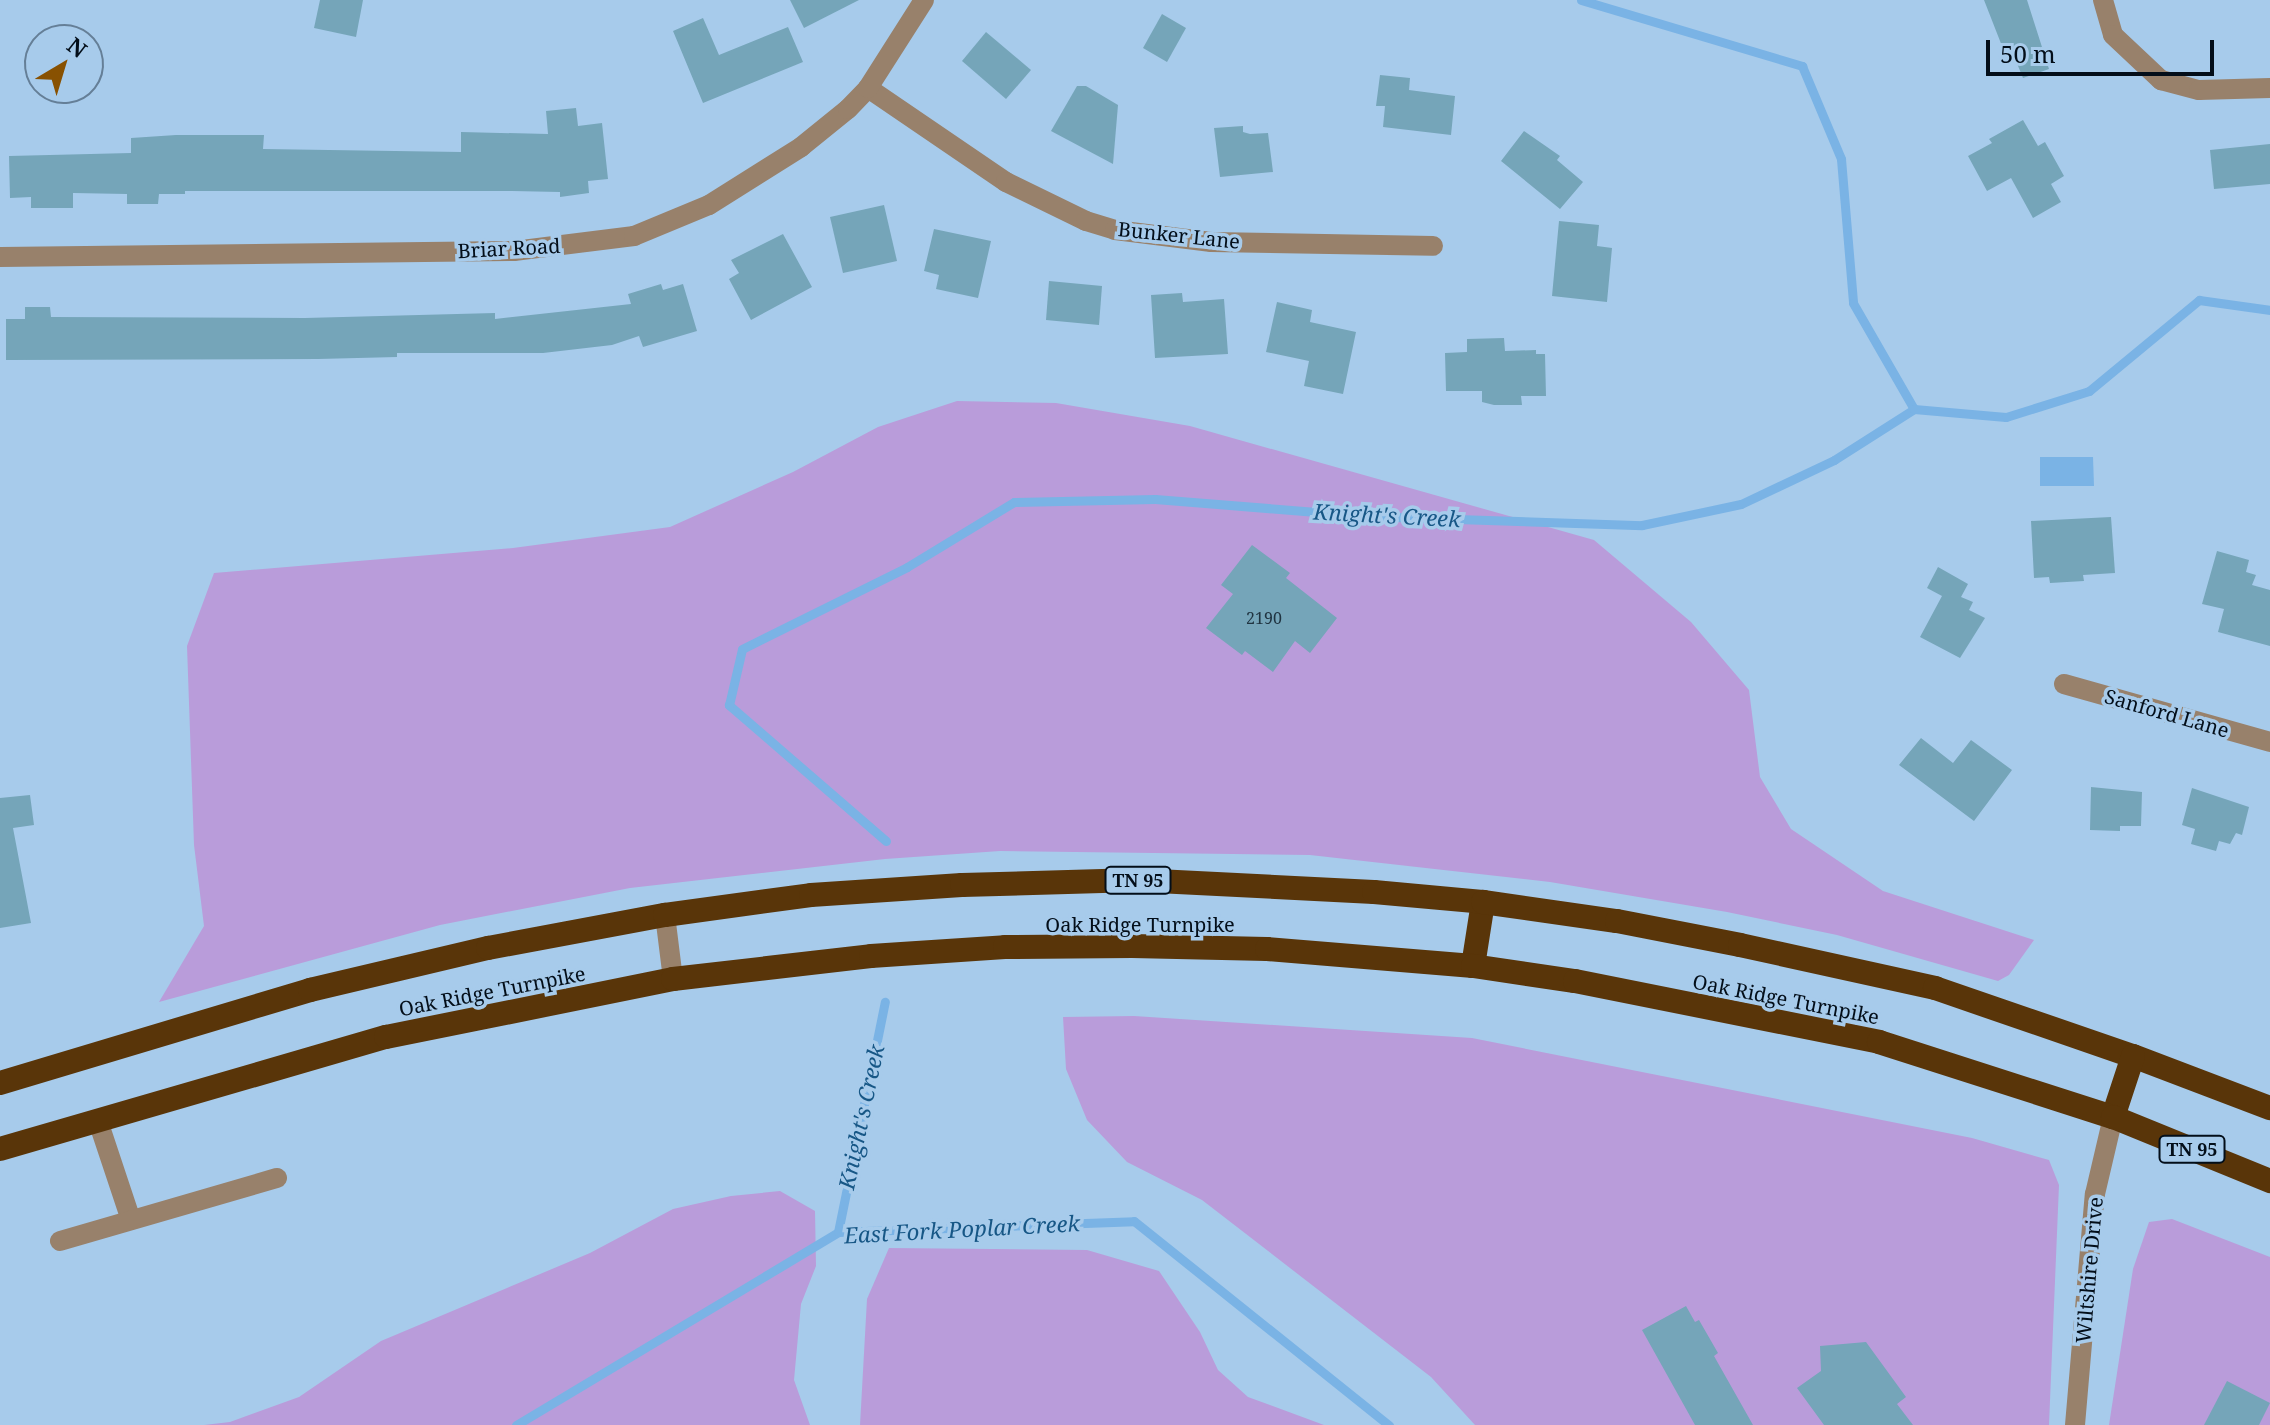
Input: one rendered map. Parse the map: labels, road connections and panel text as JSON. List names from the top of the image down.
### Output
{
  "streets": {
    "highway": ["TN 95", "Oak Ridge Turnpike"],
    "street": [
      "Bunker Lane",
      "Briar Road",
      "Sanford Lane",
      "Wiltshire Drive"
    ]
  },
  "crossings": [
    ["Bunker Lane", "Briar Road"],
    ["Oak Ridge Turnpike", "Wiltshire Drive"]
  ],
  "water": ["Knight's Creek", "East Fork Poplar Creek"],
  "house_numbers": ["2190"],
  "scale_bar": "50 m",
  "north": "top right"
}
